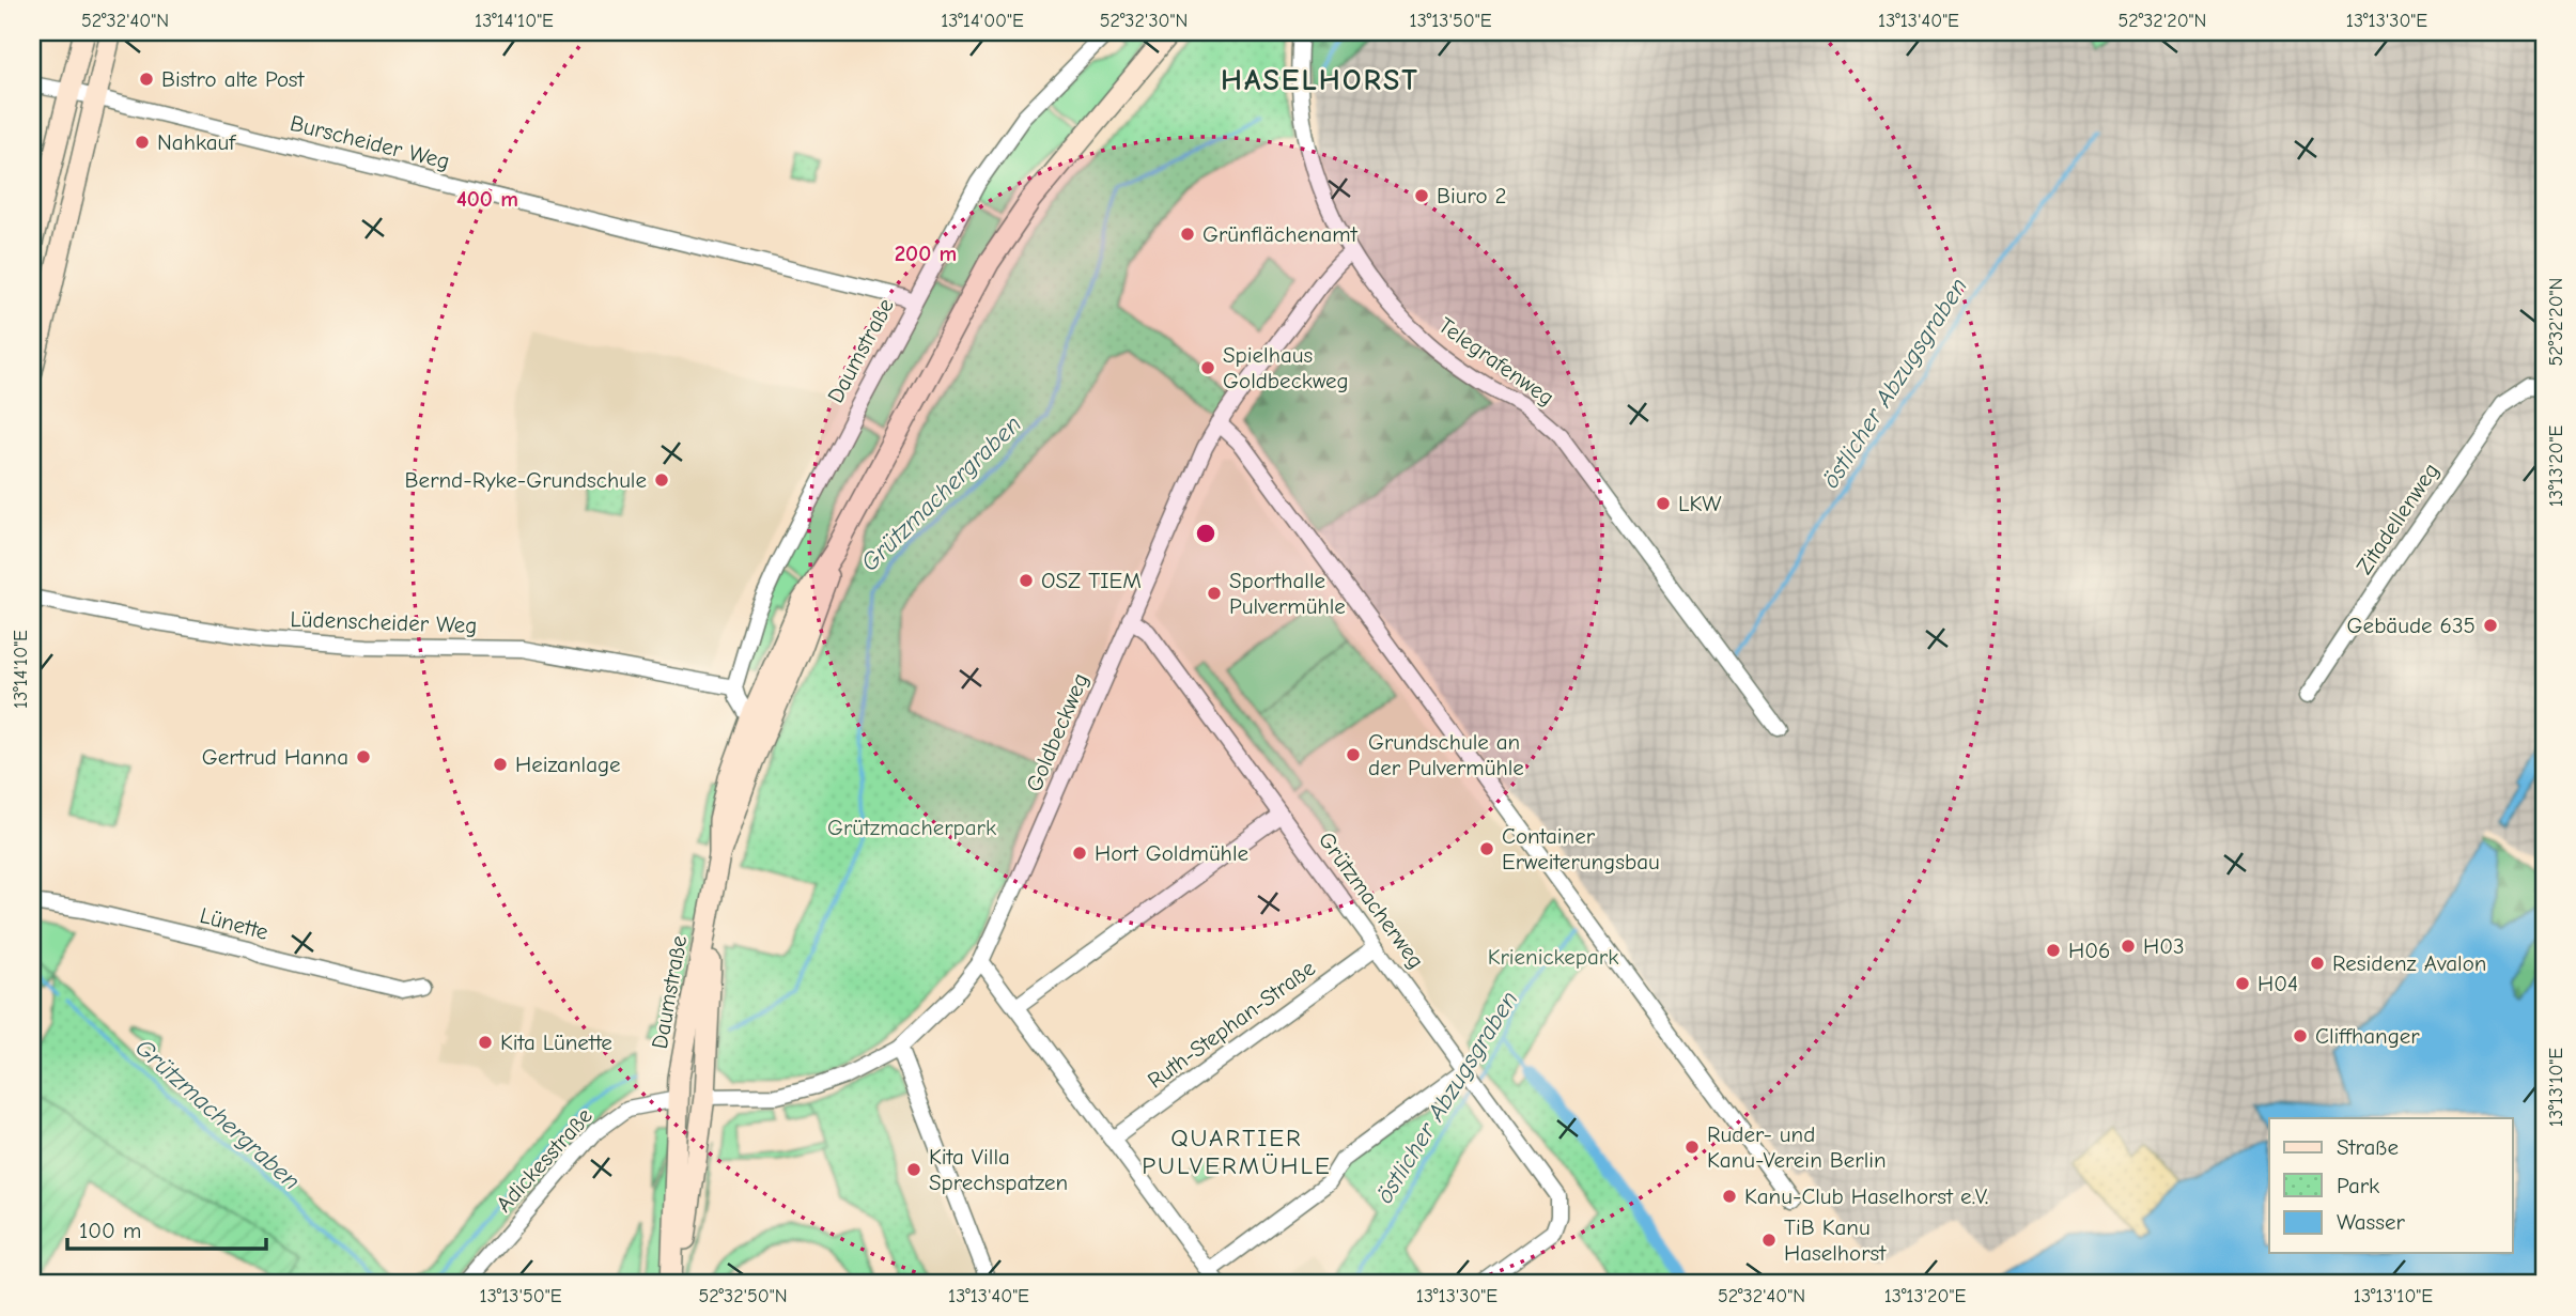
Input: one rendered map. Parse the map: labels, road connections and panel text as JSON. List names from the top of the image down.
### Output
{
  "streets": {
    "main road": ["Daumstraße"],
    "street": [
      "Burscheider Weg",
      "Telegrafenweg",
      "Zitadellenweg",
      "Lüdenscheider Weg",
      "Goldbeckweg",
      "Grützmacherweg",
      "Lünette",
      "Ruth-Stephan-Straße",
      "Adickesstraße"
    ]
  },
  "crossings": [
    ["Burscheider Weg", "Daumstraße"],
    ["Daumstraße", "Lüdenscheider Weg"],
    ["Daumstraße", "Goldbeckweg"],
    ["Daumstraße", "Adickesstraße"],
    ["Telegrafenweg", "Goldbeckweg"],
    ["Goldbeckweg", "Grützmacherweg"],
    ["Grützmacherweg", "Ruth-Stephan-Straße"]
  ],
  "districts": ["HASELHORST", "QUARTIER PULVERMÜHLE"],
  "water": ["östlicher Abzugsgraben", "Grützmachergraben"],
  "parks": ["Grützmacherpark", "Krienickepark"],
  "places": [
    "Bistro alte Post",
    "Nahkauf",
    "Biuro 2",
    "Grünflächenamt",
    "Spielhaus Goldbeckweg",
    "Bernd-Ryke-Grundschule",
    "LKW",
    "OSZ TIEM",
    "Sporthalle Pulvermühle",
    "Gebäude 635",
    "Grundschule an der Pulvermühle",
    "Gertrud Hanna",
    "Heizanlage",
    "Container Erweiterungsbau",
    "Hort Goldmühle",
    "H03",
    "H06",
    "Residenz Avalon",
    "H04",
    "Cliffhanger",
    "Kita Lünette",
    "Ruder- und Kanu-Verein Berlin",
    "Kita Villa Sprechspatzen",
    "Kanu-Club Haselhorst e.V.",
    "TiB Kanu Haselhorst"
  ],
  "legend": ["Straße", "Park", "Wasser"],
  "scale_bar": "100 m",
  "coordinates": [
    "52°32'40\"N",
    "13°14'10\"E",
    "13°14'00\"E",
    "52°32'30\"N",
    "13°13'50\"E",
    "13°13'40\"E",
    "52°32'20\"N",
    "13°13'30\"E",
    "13°13'20\"E",
    "13°13'10\"E",
    "52°32'50\"N"
  ],
  "rings": ["400 m", "200 m"]
}
